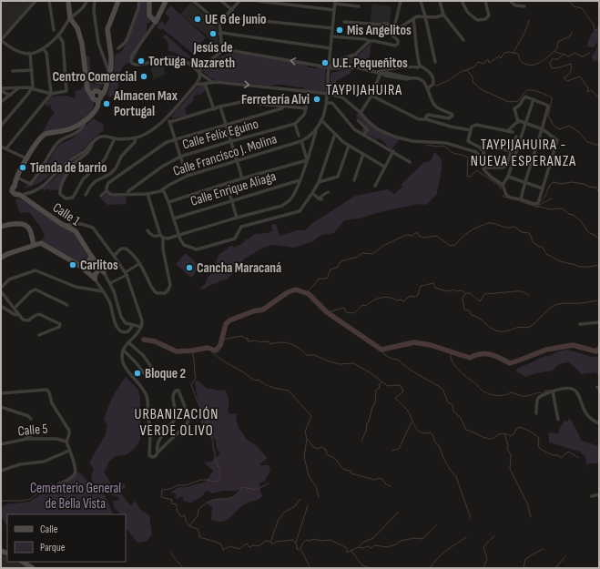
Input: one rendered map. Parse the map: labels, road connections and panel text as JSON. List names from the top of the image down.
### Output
{
  "streets": {
    "main road": ["Calle 1"],
    "street": [
      "Calle Felix Eguino",
      "Calle Francisco J. Molina",
      "Calle Enrique Aliaga",
      "Calle 5"
    ]
  },
  "crossings": [
    ["Calle Felix Eguino", "Calle Francisco J. Molina"]
  ],
  "districts": ["TAYPIJAHUIRA", "TAYPIJAHUIRA - NUEVA ESPERANZA", "URBANIZACIÓN VERDE OLIVO"],
  "parks": ["Cementerio General de Bella Vista"],
  "places": [
    "UE 6 de Junio",
    "Mis Angelitos",
    "Jesús de Nazareth",
    "Tortuga",
    "U.E. Pequeñitos",
    "Centro Comercial",
    "Ferretería Alvi",
    "Almacen Max Portugal",
    "Tienda de barrio",
    "Carlitos",
    "Cancha Maracaná",
    "Bloque 2"
  ],
  "legend": ["Calle", "Parque"]
}
